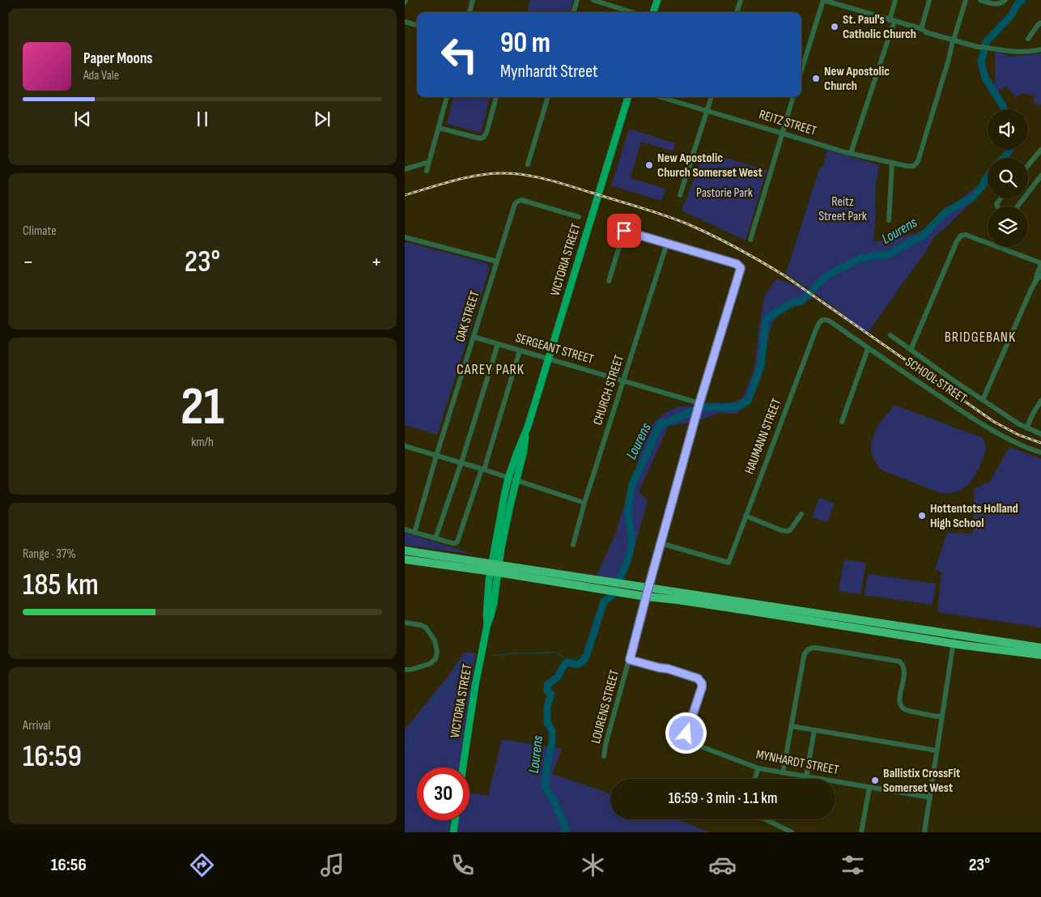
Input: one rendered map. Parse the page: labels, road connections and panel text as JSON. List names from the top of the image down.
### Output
{
  "streets": {
    "main road": ["VICTORIA STREET"],
    "street": [
      "REITZ STREET",
      "OAK STREET",
      "SERGEANT STREET",
      "SCHOOL STREET",
      "CHURCH STREET",
      "HAUMANN STREET",
      "LOURENS STREET",
      "MYNHARDT STREET"
    ]
  },
  "crossings": [
    ["VICTORIA STREET", "SERGEANT STREET"],
    ["OAK STREET", "SERGEANT STREET"],
    ["SERGEANT STREET", "CHURCH STREET"],
    ["SERGEANT STREET", "LOURENS STREET"],
    ["SCHOOL STREET", "HAUMANN STREET"],
    ["CHURCH STREET", "LOURENS STREET"],
    ["HAUMANN STREET", "LOURENS STREET"],
    ["LOURENS STREET", "MYNHARDT STREET"]
  ],
  "districts": ["BRIDGEBANK", "CAREY PARK"],
  "water": ["Lourens"],
  "parks": ["Pastorie Park", "Reitz Street Park"],
  "places": [
    "St. Paul's Catholic Church",
    "New Apostolic Church",
    "New Apostolic Church Somerset West",
    "Hottentots Holland High School",
    "Ballistix CrossFit Somerset West"
  ],
  "page": {
    "turn": ["90 m", "Mynhardt Street"],
    "song": ["Paper Moons", "Ada Vale"],
    "tile": [
      "Climate",
      ["21", "km/h"],
      ["Range · 37%", "185 km"],
      ["Arrival", "16:59"]
    ],
    "heat": ["−", "23°", "+"],
    "limit": "30",
    "trip": "16:59 · 3 min · 1.1 km",
    "tabs": ["16:56", "23°"]
  }
}
